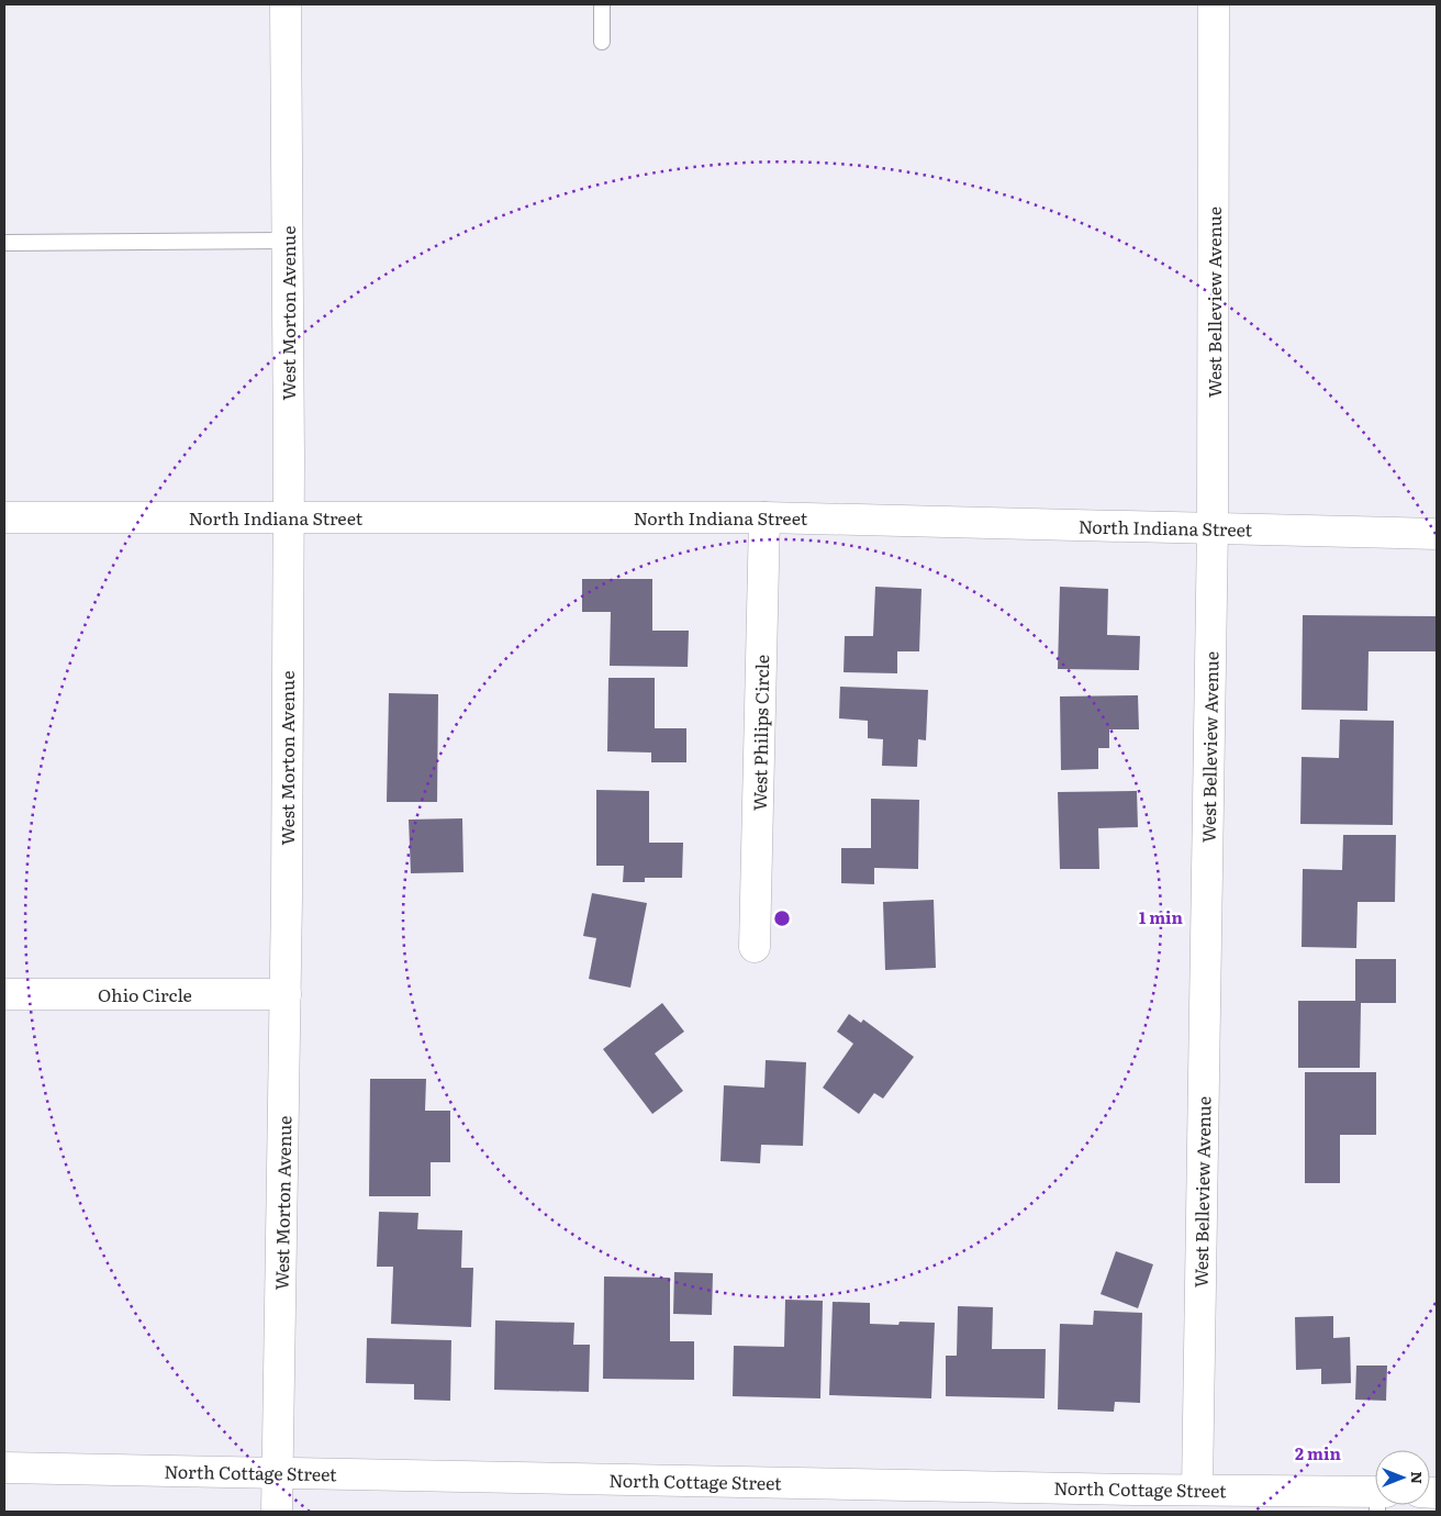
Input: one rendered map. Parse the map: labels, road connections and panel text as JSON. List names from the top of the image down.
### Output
{
  "streets": {
    "street": [
      "West Belleview Avenue",
      "West Morton Avenue",
      "North Indiana Street",
      "West Philips Circle",
      "Ohio Circle",
      "North Cottage Street"
    ]
  },
  "crossings": [
    ["West Belleview Avenue", "North Indiana Street"],
    ["West Belleview Avenue", "North Cottage Street"],
    ["West Morton Avenue", "North Indiana Street"],
    ["West Morton Avenue", "Ohio Circle"],
    ["West Morton Avenue", "North Cottage Street"],
    ["North Indiana Street", "West Philips Circle"]
  ],
  "north": "right",
  "rings": ["1 min", "2 min"]
}
